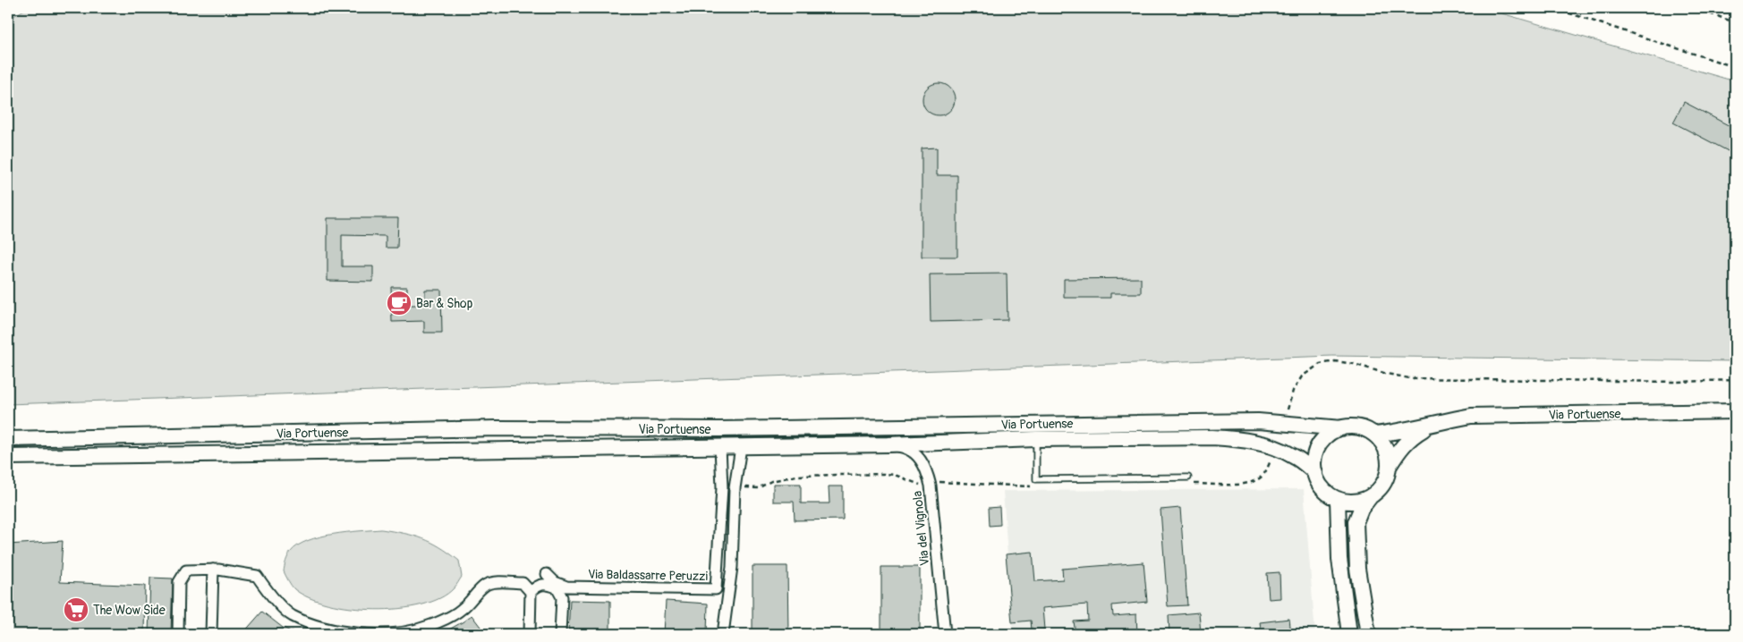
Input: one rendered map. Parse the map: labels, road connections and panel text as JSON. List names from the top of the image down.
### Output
{
  "streets": {
    "street": ["Via Portuense", "Via del Vignola", "Via Baldassarre Peruzzi"]
  },
  "crossings": [
    ["Via Portuense", "Via del Vignola"],
    ["Via Portuense", "Via Baldassarre Peruzzi"]
  ],
  "places": {
    "cafe": ["Bar & Shop"],
    "supermarket": ["The Wow Side"]
  }
}
